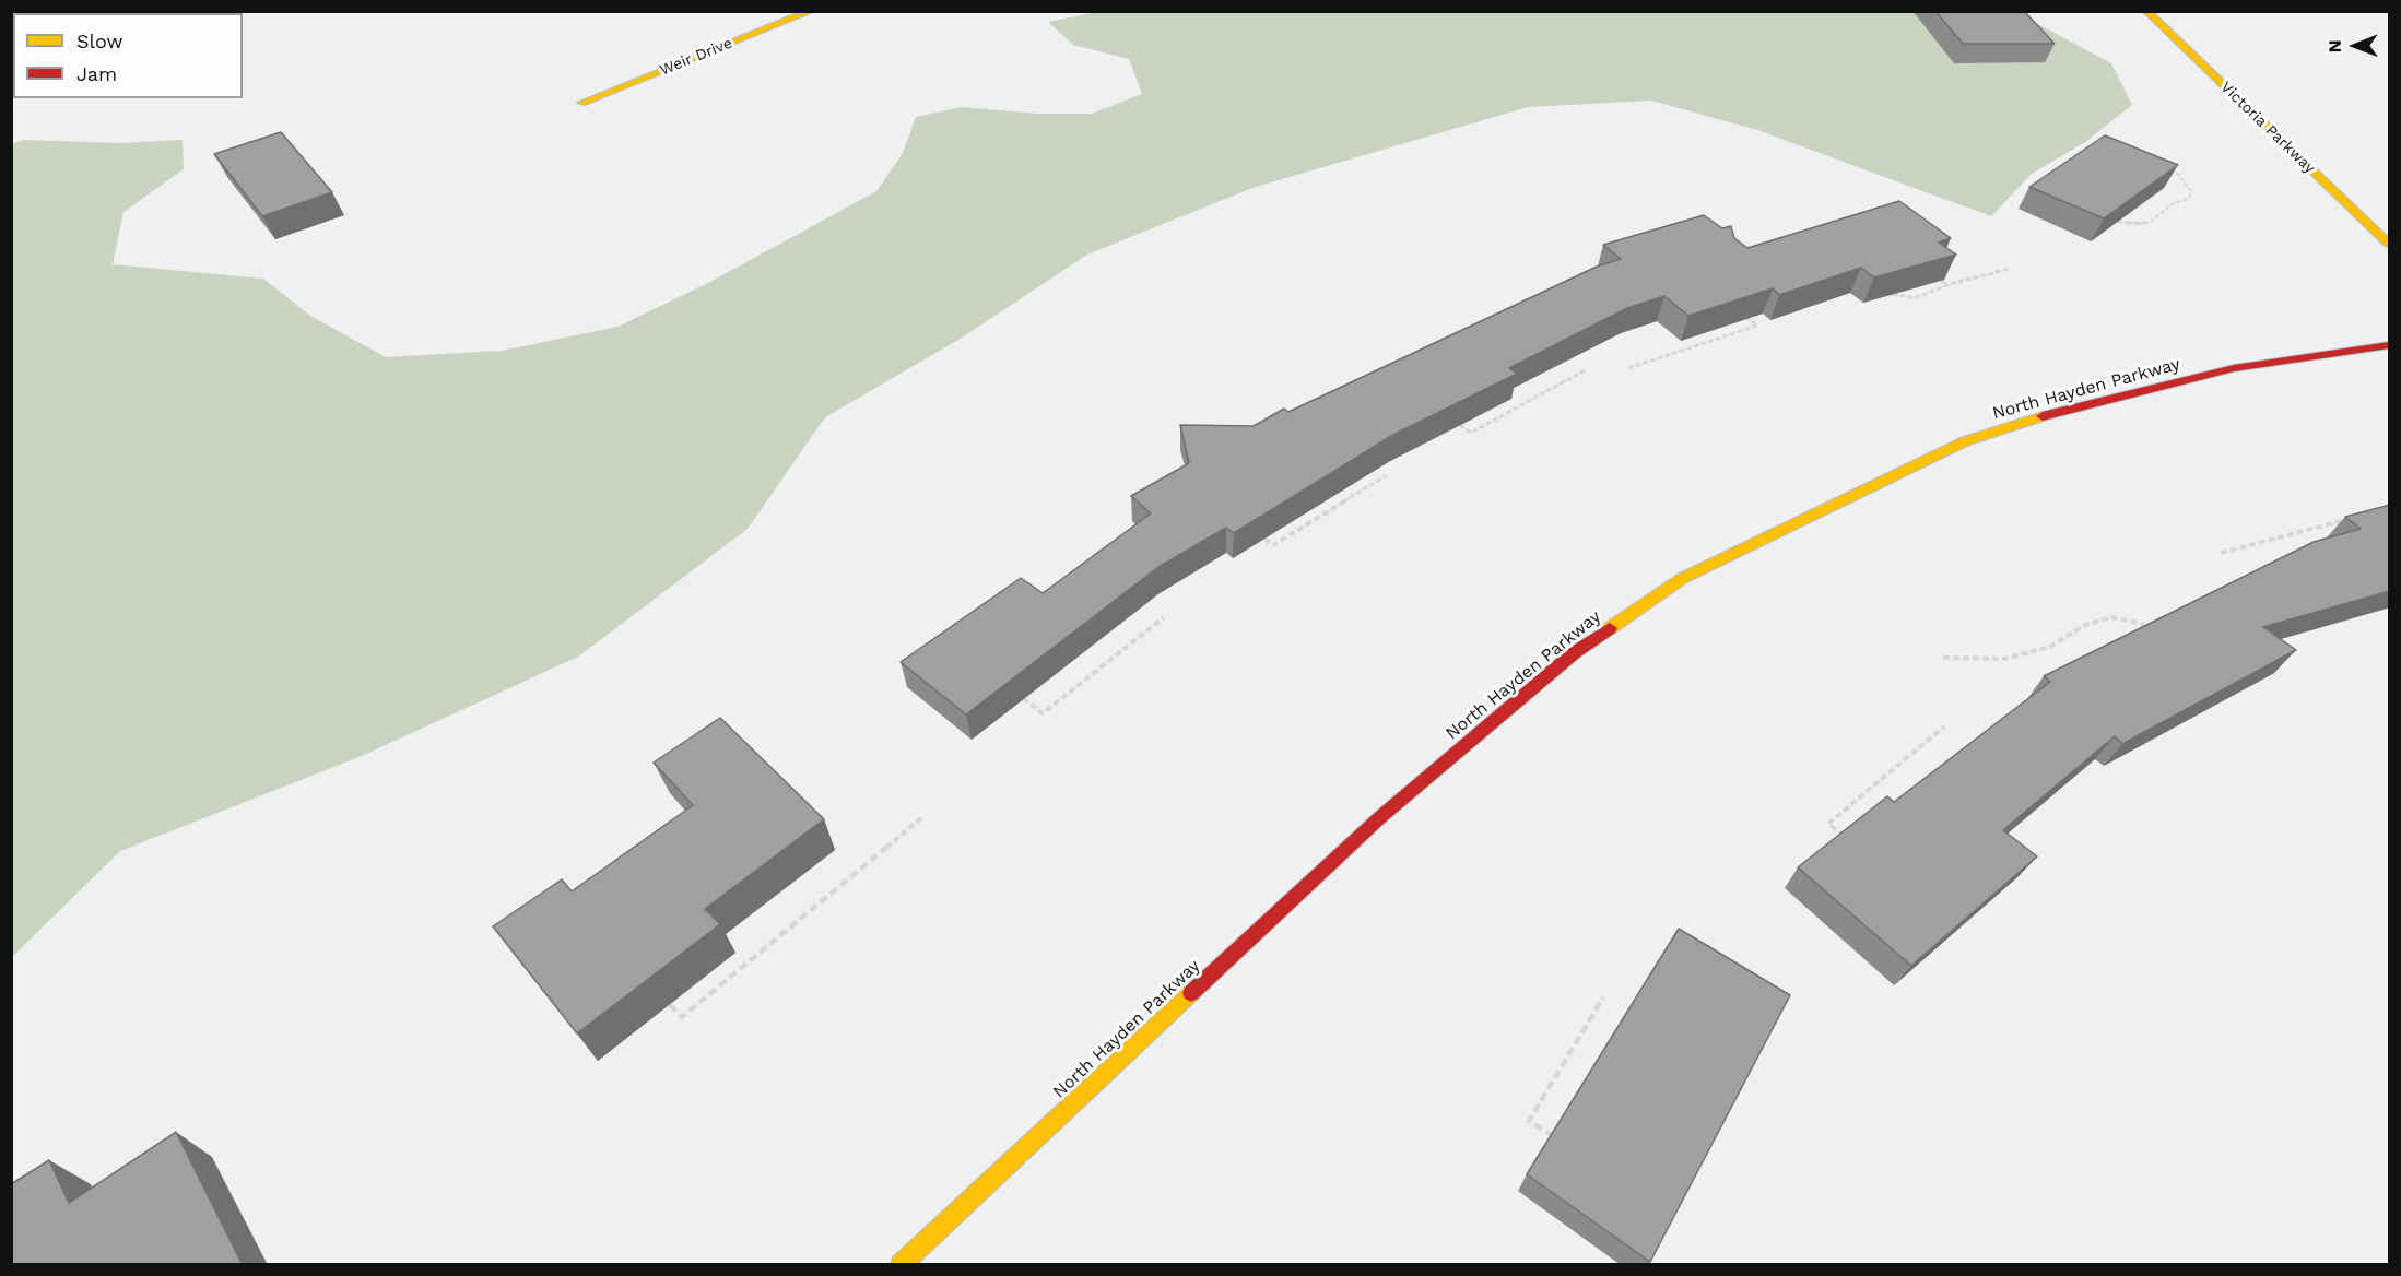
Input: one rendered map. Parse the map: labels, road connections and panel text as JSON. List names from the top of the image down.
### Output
{
  "streets": {
    "street": ["Weir Drive", "Victoria Parkway", "North Hayden Parkway"]
  },
  "legend": ["Slow", "Jam"],
  "north": "left"
}
